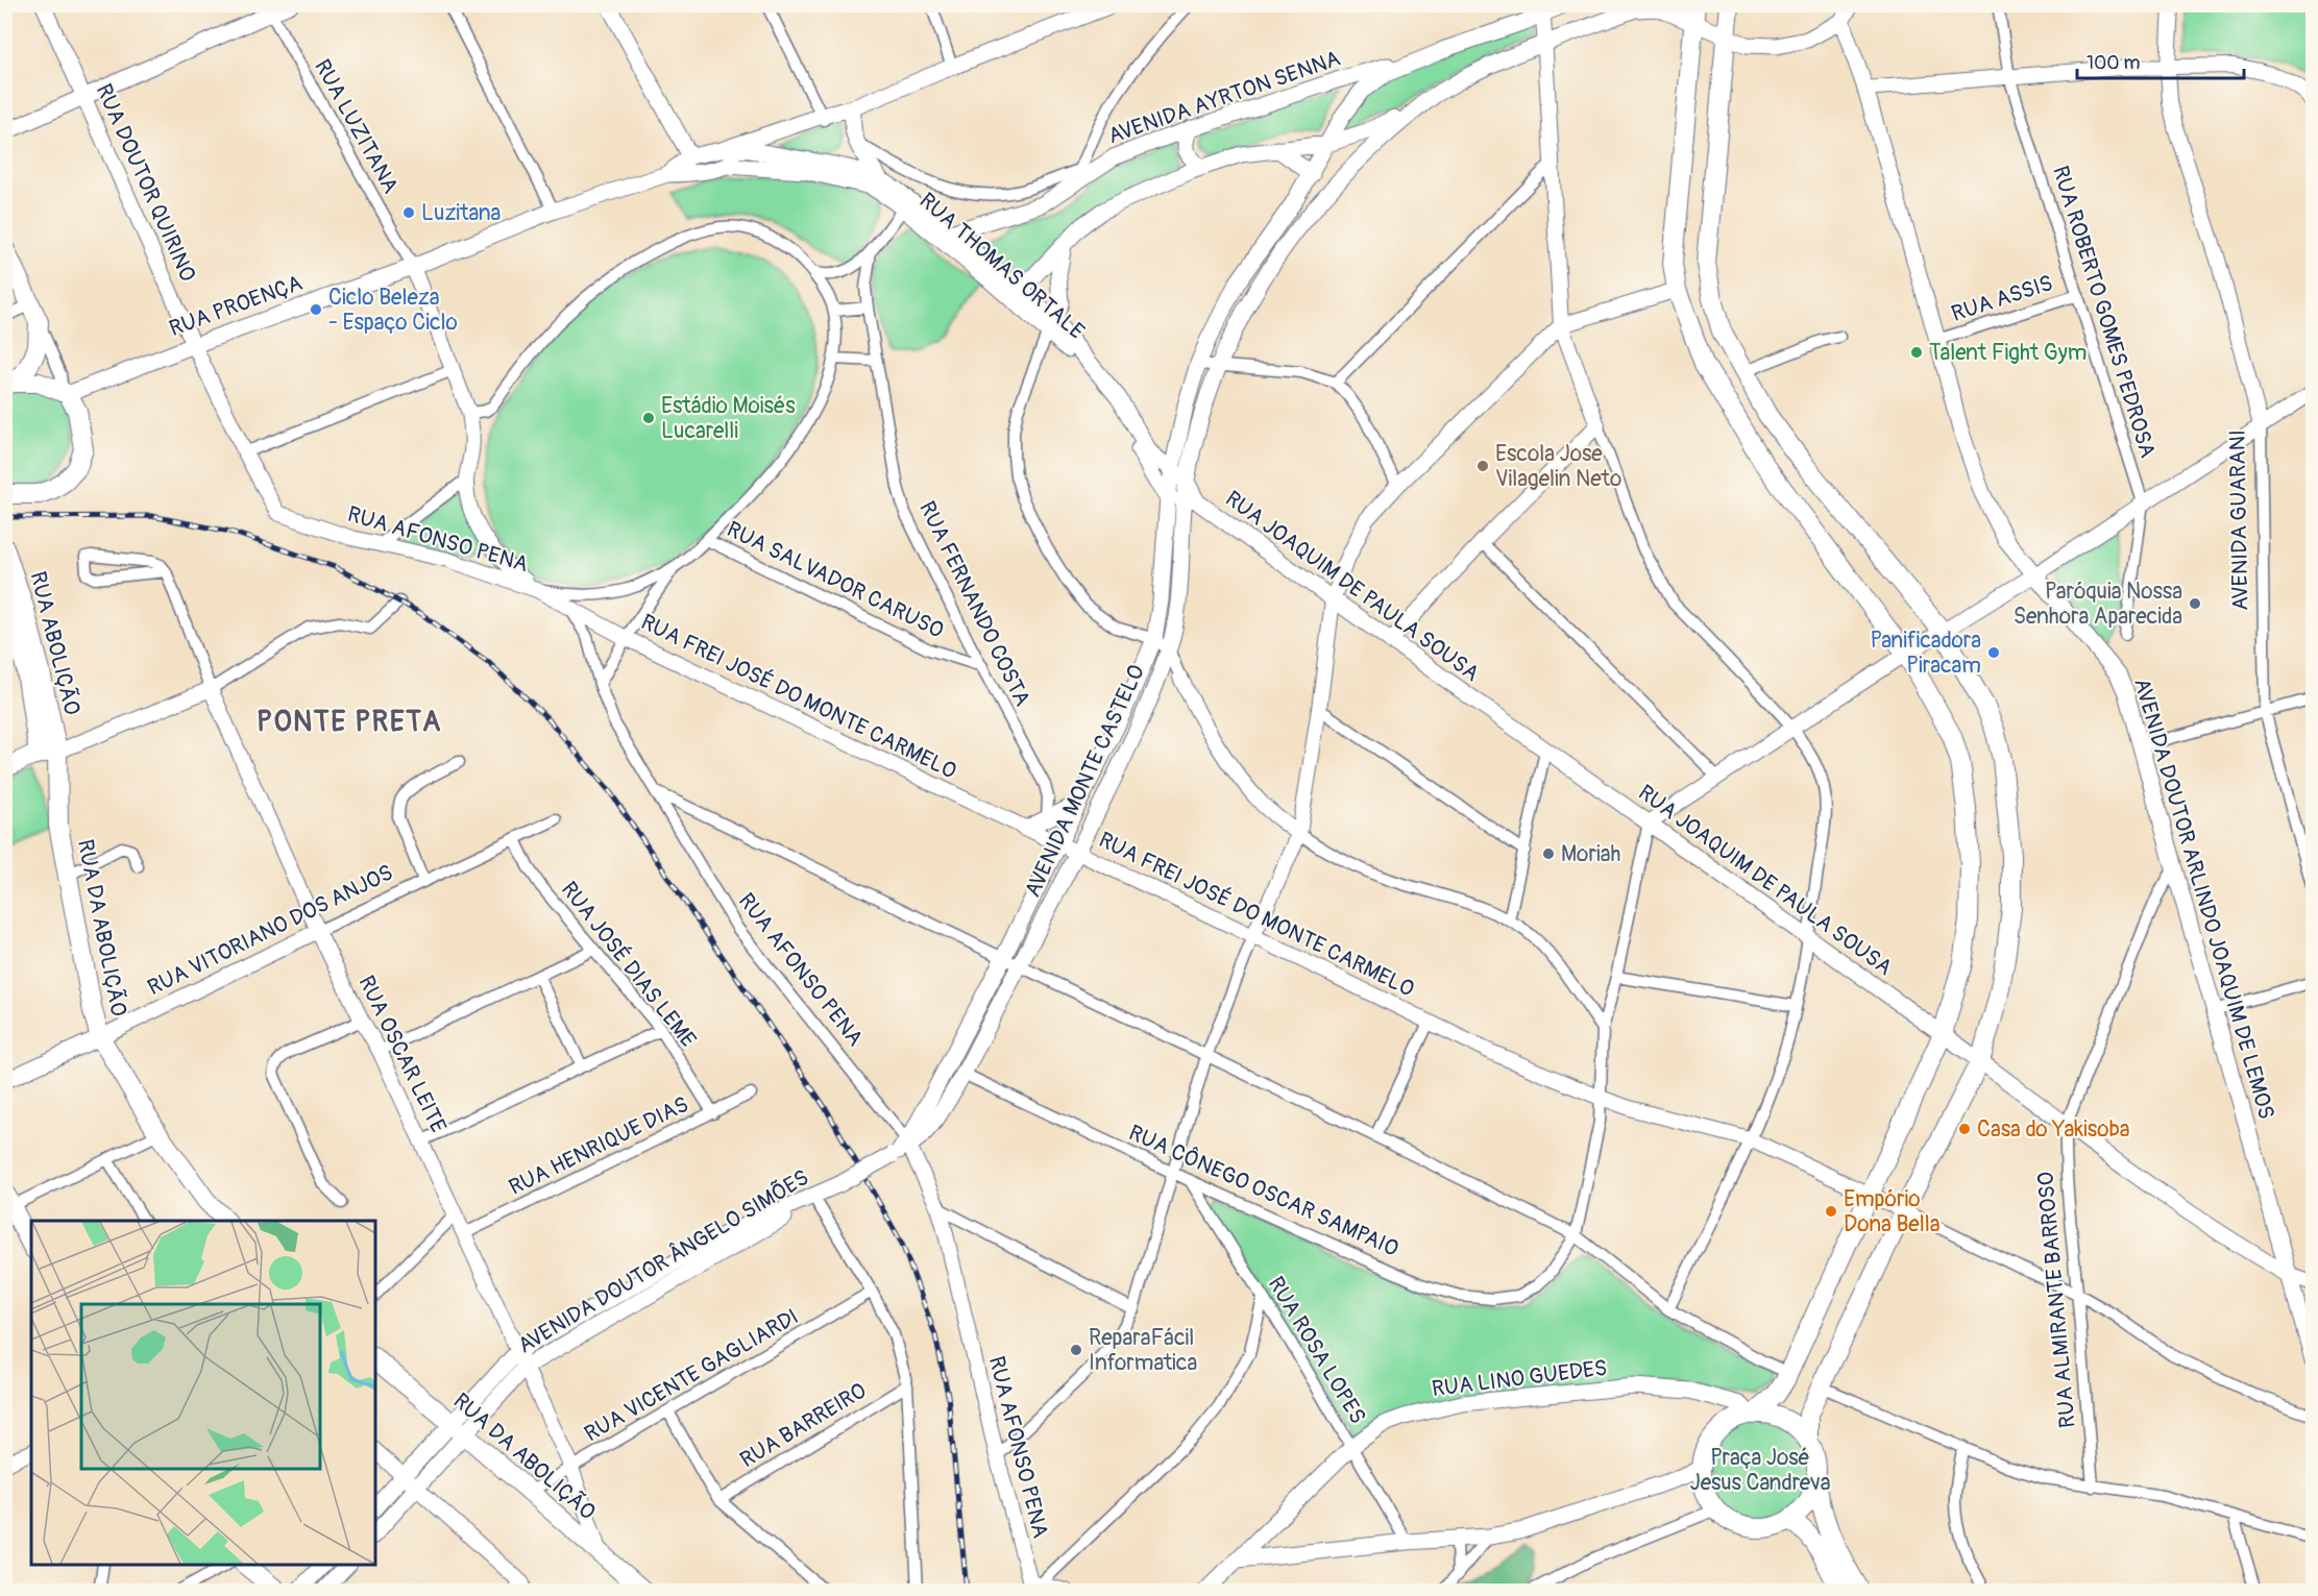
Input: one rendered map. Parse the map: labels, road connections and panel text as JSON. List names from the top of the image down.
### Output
{
  "streets": {
    "main road": [
      "AVENIDA AYRTON SENNA",
      "RUA THOMAS ORTALE",
      "RUA PROENÇA",
      "RUA JOAQUIM DE PAULA SOUSA",
      "RUA ABOLIÇÃO",
      "AVENIDA MONTE CASTELO",
      "AVENIDA DOUTOR ARLINDO JOAQUIM DE LEMOS",
      "RUA DA ABOLIÇÃO",
      "RUA VITORIANO DOS ANJOS",
      "AVENIDA DOUTOR ÂNGELO SIMÕES",
      "RUA LINO GUEDES"
    ],
    "street": [
      "RUA LUZITANA",
      "RUA DOUTOR QUIRINO",
      "RUA ASSIS",
      "RUA ROBERTO GOMES PEDROSA",
      "AVENIDA GUARANI",
      "RUA AFONSO PENA",
      "RUA SALVADOR CARUSO",
      "RUA FERNANDO COSTA",
      "RUA FREI JOSÉ DO MONTE CARMELO",
      "RUA JOSÉ DIAS LEME",
      "RUA OSCAR LEITE",
      "RUA HENRIQUE DIAS",
      "RUA CÔNEGO OSCAR SAMPAIO",
      "RUA ALMIRANTE BARROSO",
      "RUA ROSA LOPES",
      "RUA VICENTE GAGLIARDI",
      "RUA BARREIRO"
    ]
  },
  "crossings": [
    ["AVENIDA AYRTON SENNA", "RUA THOMAS ORTALE"],
    ["AVENIDA AYRTON SENNA", "AVENIDA MONTE CASTELO"],
    ["RUA LUZITANA", "RUA PROENÇA"],
    ["RUA DOUTOR QUIRINO", "RUA PROENÇA"],
    ["RUA DOUTOR QUIRINO", "RUA AFONSO PENA"],
    ["RUA THOMAS ORTALE", "RUA PROENÇA"],
    ["RUA THOMAS ORTALE", "RUA FERNANDO COSTA"],
    ["RUA THOMAS ORTALE", "AVENIDA MONTE CASTELO"],
    ["RUA ASSIS", "RUA ROBERTO GOMES PEDROSA"],
    ["RUA ASSIS", "AVENIDA DOUTOR ARLINDO JOAQUIM DE LEMOS"],
    ["RUA AFONSO PENA", "RUA FREI JOSÉ DO MONTE CARMELO"],
    ["RUA AFONSO PENA", "AVENIDA MONTE CASTELO"],
    ["RUA SALVADOR CARUSO", "RUA FERNANDO COSTA"],
    ["RUA JOAQUIM DE PAULA SOUSA", "AVENIDA MONTE CASTELO"],
    ["RUA JOAQUIM DE PAULA SOUSA", "AVENIDA DOUTOR ARLINDO JOAQUIM DE LEMOS"],
    ["RUA JOAQUIM DE PAULA SOUSA", "RUA ALMIRANTE BARROSO"],
    ["RUA ABOLIÇÃO", "RUA DA ABOLIÇÃO"],
    ["RUA FREI JOSÉ DO MONTE CARMELO", "AVENIDA MONTE CASTELO"],
    ["AVENIDA MONTE CASTELO", "RUA CÔNEGO OSCAR SAMPAIO"],
    ["AVENIDA MONTE CASTELO", "AVENIDA DOUTOR ÂNGELO SIMÕES"],
    ["AVENIDA DOUTOR ARLINDO JOAQUIM DE LEMOS", "RUA ALMIRANTE BARROSO"],
    ["RUA DA ABOLIÇÃO", "RUA VITORIANO DOS ANJOS"],
    ["RUA DA ABOLIÇÃO", "RUA OSCAR LEITE"],
    ["RUA DA ABOLIÇÃO", "AVENIDA DOUTOR ÂNGELO SIMÕES"],
    ["RUA DA ABOLIÇÃO", "RUA VICENTE GAGLIARDI"],
    ["RUA VITORIANO DOS ANJOS", "RUA JOSÉ DIAS LEME"],
    ["RUA VITORIANO DOS ANJOS", "RUA OSCAR LEITE"],
    ["RUA JOSÉ DIAS LEME", "RUA HENRIQUE DIAS"],
    ["RUA OSCAR LEITE", "RUA HENRIQUE DIAS"],
    ["RUA OSCAR LEITE", "AVENIDA DOUTOR ÂNGELO SIMÕES"],
    ["RUA OSCAR LEITE", "RUA VICENTE GAGLIARDI"],
    ["RUA CÔNEGO OSCAR SAMPAIO", "RUA ROSA LOPES"],
    ["RUA ROSA LOPES", "RUA LINO GUEDES"]
  ],
  "districts": ["PONTE PRETA"],
  "parks": ["Praça José Jesus Candreva"],
  "places": [
    "Luzitana",
    "Ciclo Beleza - Espaço Ciclo",
    "Talent Fight Gym",
    "Estádio Moisés Lucarelli",
    "Escola Jose Vilagelin Neto",
    "Paróquia Nossa Senhora Aparecida",
    "Panificadora Piracam",
    "Moriah",
    "Casa do Yakisoba",
    "Empório Dona Bella",
    "ReparaFácil Informatica"
  ],
  "scale_bar": "100 m"
}
